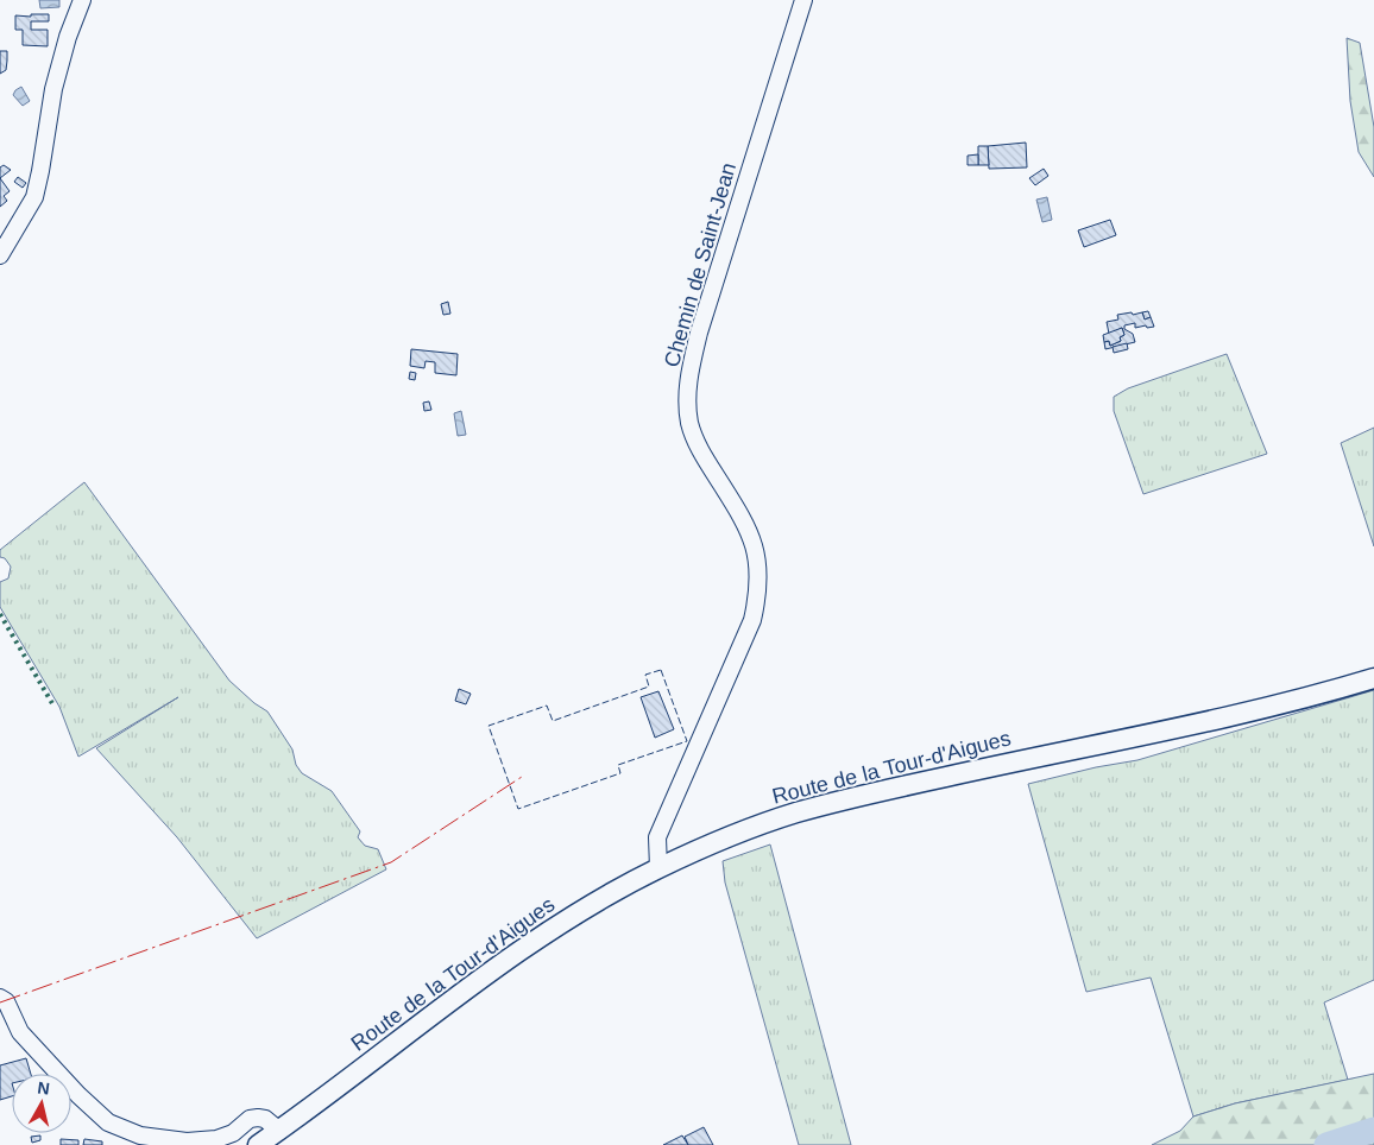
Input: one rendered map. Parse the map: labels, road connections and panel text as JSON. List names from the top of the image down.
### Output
{
  "streets": {
    "main road": ["Route de la Tour-d'Aigues"],
    "street": ["Chemin de Saint-Jean"]
  },
  "crossings": [
    ["Chemin de Saint-Jean", "Route de la Tour-d'Aigues"]
  ],
  "north": "top"
}
